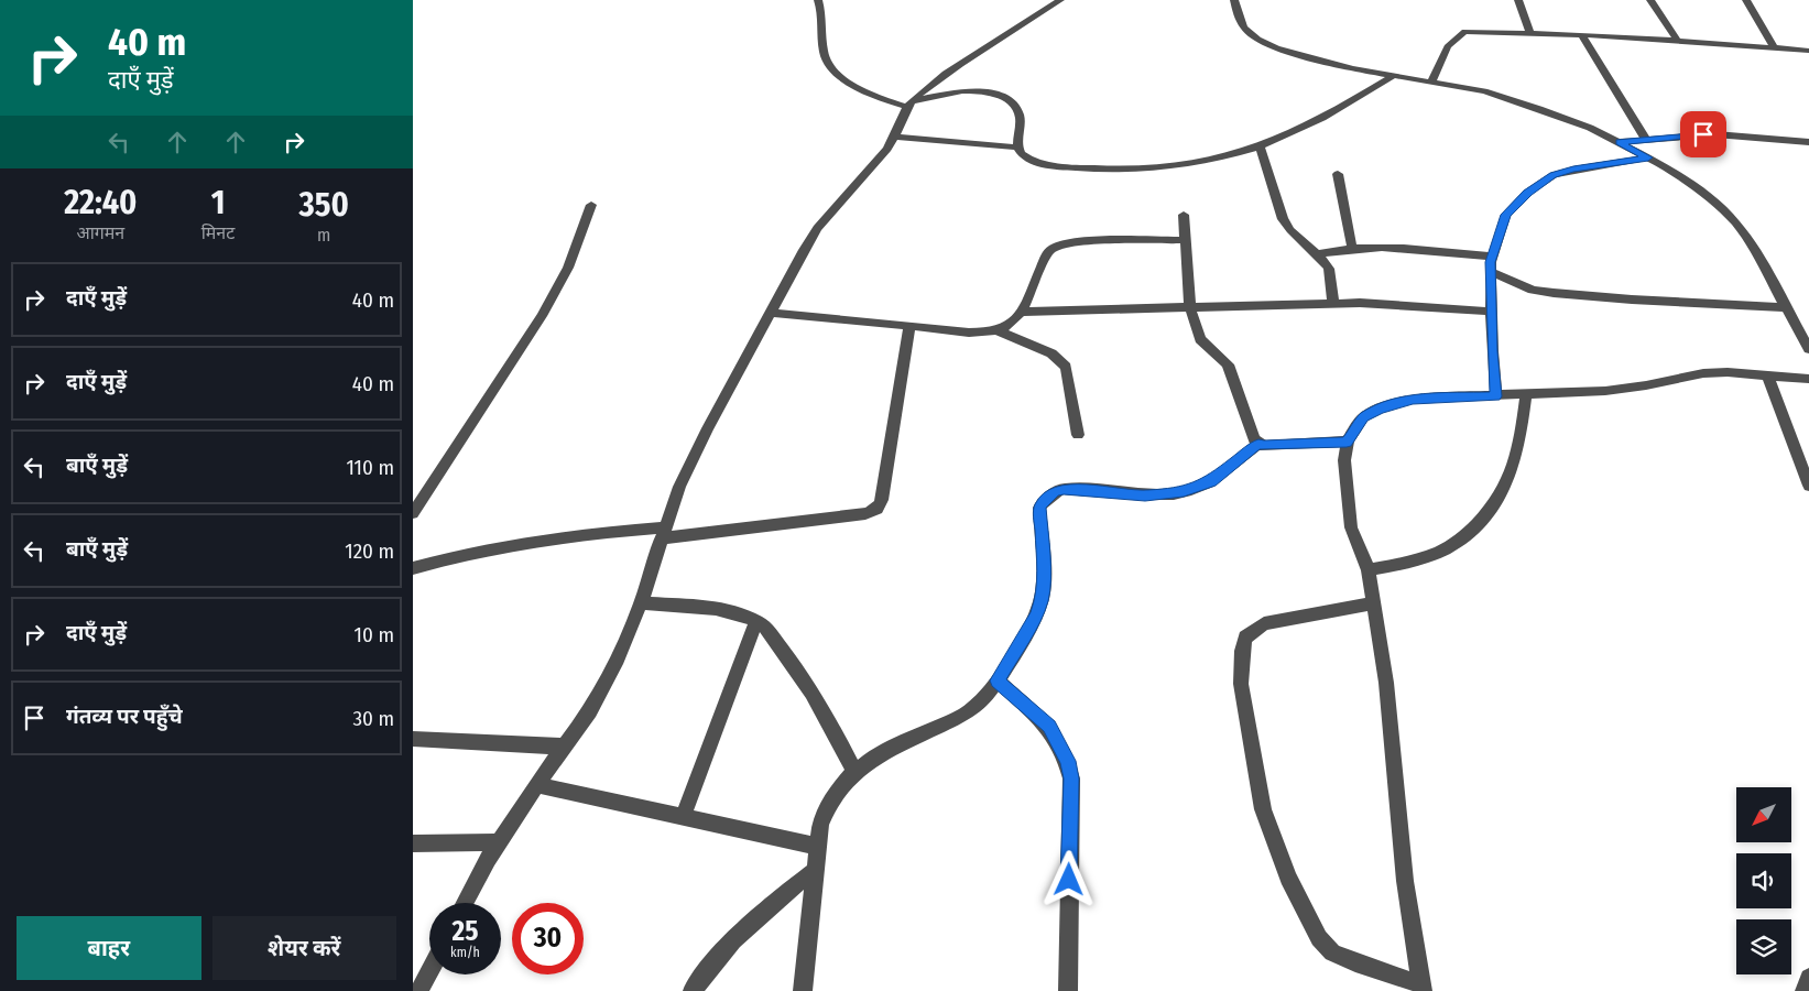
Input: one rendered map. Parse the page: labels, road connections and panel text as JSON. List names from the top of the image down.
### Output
{
  "north": "bottom left",
  "page": {
    "turn": ["40 m", "दाएँ मुड़ें"],
    "eta": [
      "22:40",
      "आगमन",
      "1",
      "मिनट",
      "350",
      "m"
    ],
    "list": [
      {
        "name": "दाएँ मुड़ें",
        "value": "40 m"
      },
      {
        "name": "दाएँ मुड़ें",
        "value": "40 m"
      },
      {
        "name": "बाएँ मुड़ें",
        "value": "110 m"
      },
      {
        "name": "बाएँ मुड़ें",
        "value": "120 m"
      },
      {
        "name": "दाएँ मुड़ें",
        "value": "10 m"
      },
      {
        "name": "गंतव्य पर पहुँचे",
        "value": "30 m"
      }
    ],
    "speed": "25 km/h",
    "limit": "30",
    "buttons": ["बाहर", "शेयर करें"]
  }
}
